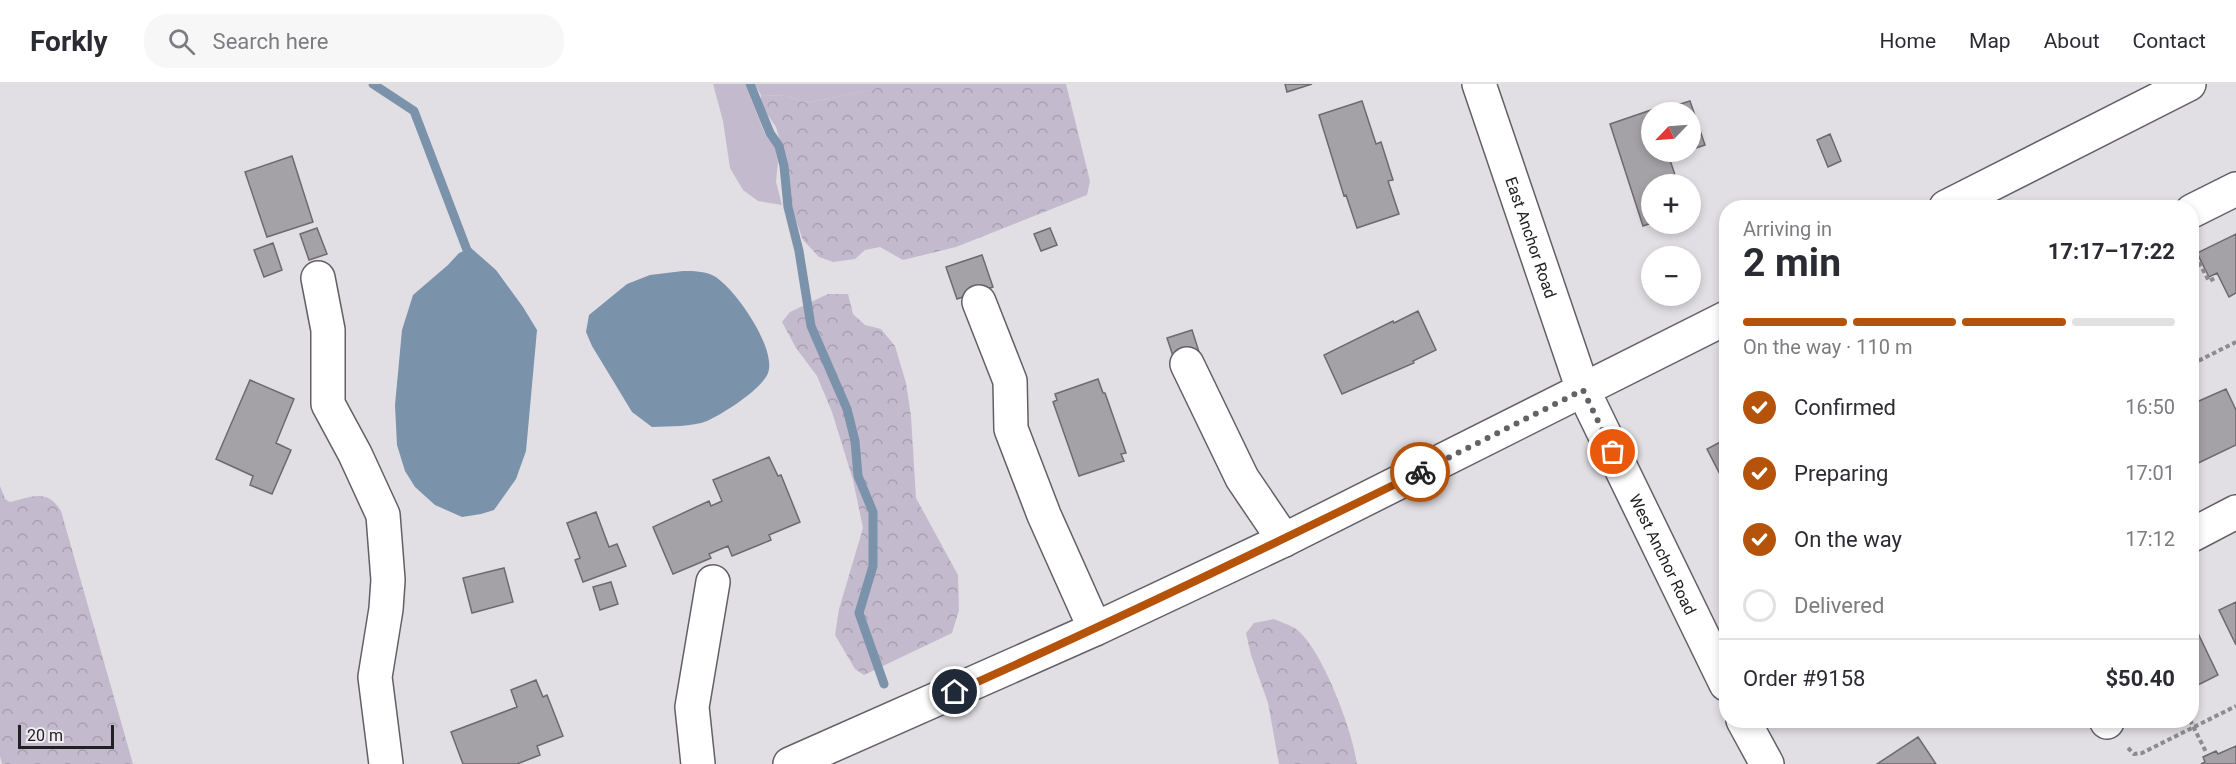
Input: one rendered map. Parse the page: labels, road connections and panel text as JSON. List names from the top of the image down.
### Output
{
  "streets": {
    "main road": ["East Anchor Road", "West Anchor Road"]
  },
  "crossings": [
    ["East Anchor Road", "West Anchor Road"]
  ],
  "scale_bar": "20 m",
  "north": "bottom left",
  "page": {
    "header": "Forkly",
    "search": "Search here",
    "nav": [
      "Home",
      "Map",
      "About",
      "Contact"
    ],
    "map_buttons": ["+", "−"],
    "heading": ["2 min", "Arriving in", "17:17–17:22"],
    "panel": ["Order #9158", "$50.40"],
    "bar": "On the way · 110 m",
    "list": [
      ["Confirmed", "16:50"],
      ["Preparing", "17:01"],
      ["On the way", "17:12"],
      "Delivered"
    ],
    "scale": "20 m"
  }
}
